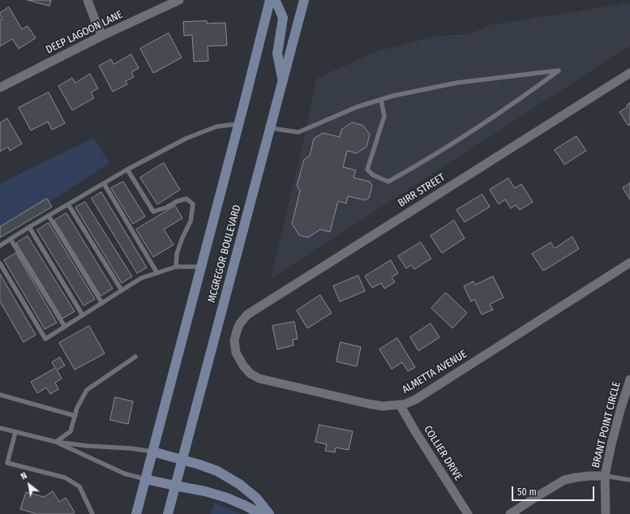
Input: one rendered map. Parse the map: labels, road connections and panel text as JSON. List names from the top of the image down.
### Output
{
  "streets": {
    "main road": ["MCGREGOR BOULEVARD"],
    "street": [
      "DEEP LAGOON LANE",
      "BIRR STREET",
      "ALMETTA AVENUE",
      "BRANT POINT CIRCLE",
      "COLLIER DRIVE"
    ]
  },
  "crossings": [
    ["BIRR STREET", "ALMETTA AVENUE"],
    ["ALMETTA AVENUE", "COLLIER DRIVE"]
  ],
  "scale_bar": "50 m",
  "north": "top left"
}
